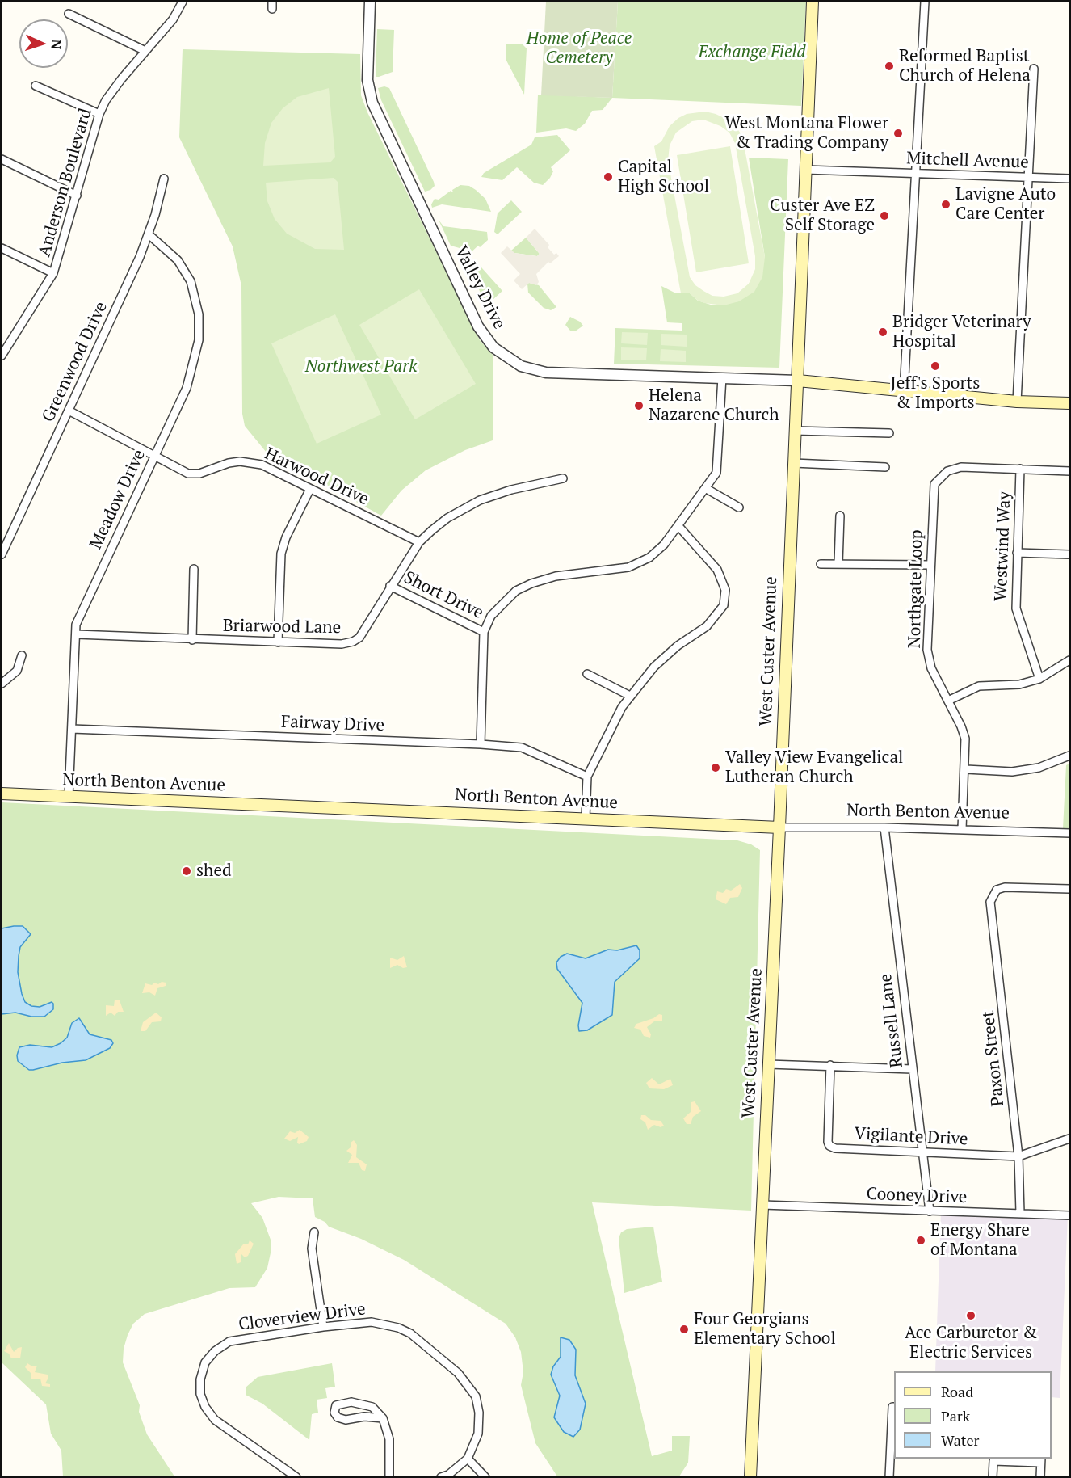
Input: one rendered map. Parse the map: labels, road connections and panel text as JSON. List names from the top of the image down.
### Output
{
  "streets": {
    "main road": ["West Custer Avenue", "North Benton Avenue"],
    "street": [
      "Mitchell Avenue",
      "Anderson Boulevard",
      "Valley Drive",
      "Greenwood Drive",
      "Harwood Drive",
      "Meadow Drive",
      "Westwind Way",
      "Northgate Loop",
      "Short Drive",
      "Briarwood Lane",
      "Fairway Drive",
      "Russell Lane",
      "Paxon Street",
      "Vigilante Drive",
      "Cooney Drive",
      "Cloverview Drive"
    ]
  },
  "crossings": [
    ["Mitchell Avenue", "West Custer Avenue"],
    ["Valley Drive", "West Custer Avenue"],
    ["Greenwood Drive", "Harwood Drive"],
    ["Greenwood Drive", "Meadow Drive"],
    ["Harwood Drive", "Meadow Drive"],
    ["Harwood Drive", "Briarwood Lane"],
    ["Meadow Drive", "Briarwood Lane"],
    ["Meadow Drive", "Fairway Drive"],
    ["Meadow Drive", "North Benton Avenue"],
    ["Westwind Way", "Northgate Loop"],
    ["Northgate Loop", "North Benton Avenue"],
    ["Short Drive", "Briarwood Lane"],
    ["West Custer Avenue", "North Benton Avenue"],
    ["West Custer Avenue", "Cooney Drive"],
    ["North Benton Avenue", "Russell Lane"],
    ["Russell Lane", "Vigilante Drive"],
    ["Russell Lane", "Cooney Drive"],
    ["Paxon Street", "Vigilante Drive"],
    ["Paxon Street", "Cooney Drive"]
  ],
  "parks": ["Home of Peace Cemetery", "Exchange Field", "Northwest Park"],
  "places": [
    "Reformed Baptist Church of Helena",
    "West Montana Flower & Trading Company",
    "Capital High School",
    "Lavigne Auto Care Center",
    "Custer Ave EZ Self Storage",
    "Bridger Veterinary Hospital",
    "Jeff's Sports & Imports",
    "Helena Nazarene Church",
    "Valley View Evangelical Lutheran Church",
    "shed",
    "Energy Share of Montana",
    "Ace Carburetor & Electric Services",
    "Four Georgians Elementary School"
  ],
  "legend": ["Road", "Park", "Water"],
  "north": "right"
}
